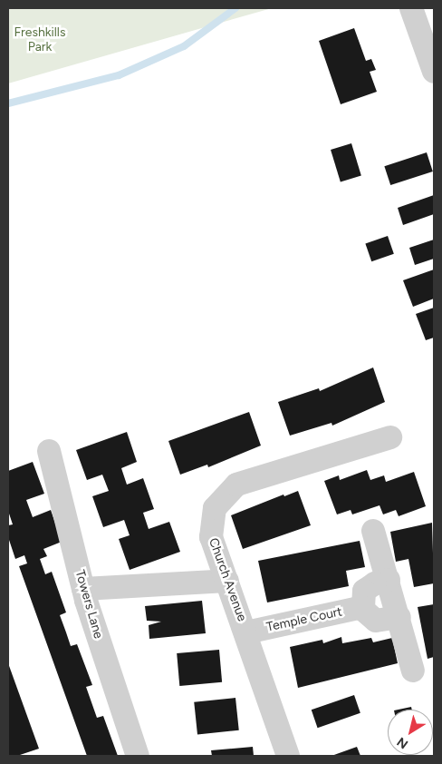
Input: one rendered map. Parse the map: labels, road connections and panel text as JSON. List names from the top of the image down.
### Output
{
  "streets": {
    "street": ["Church Avenue", "Towers Lane", "Temple Court"]
  },
  "crossings": [
    ["Church Avenue", "Temple Court"]
  ],
  "parks": ["Freshkills Park"],
  "north": "bottom left"
}
